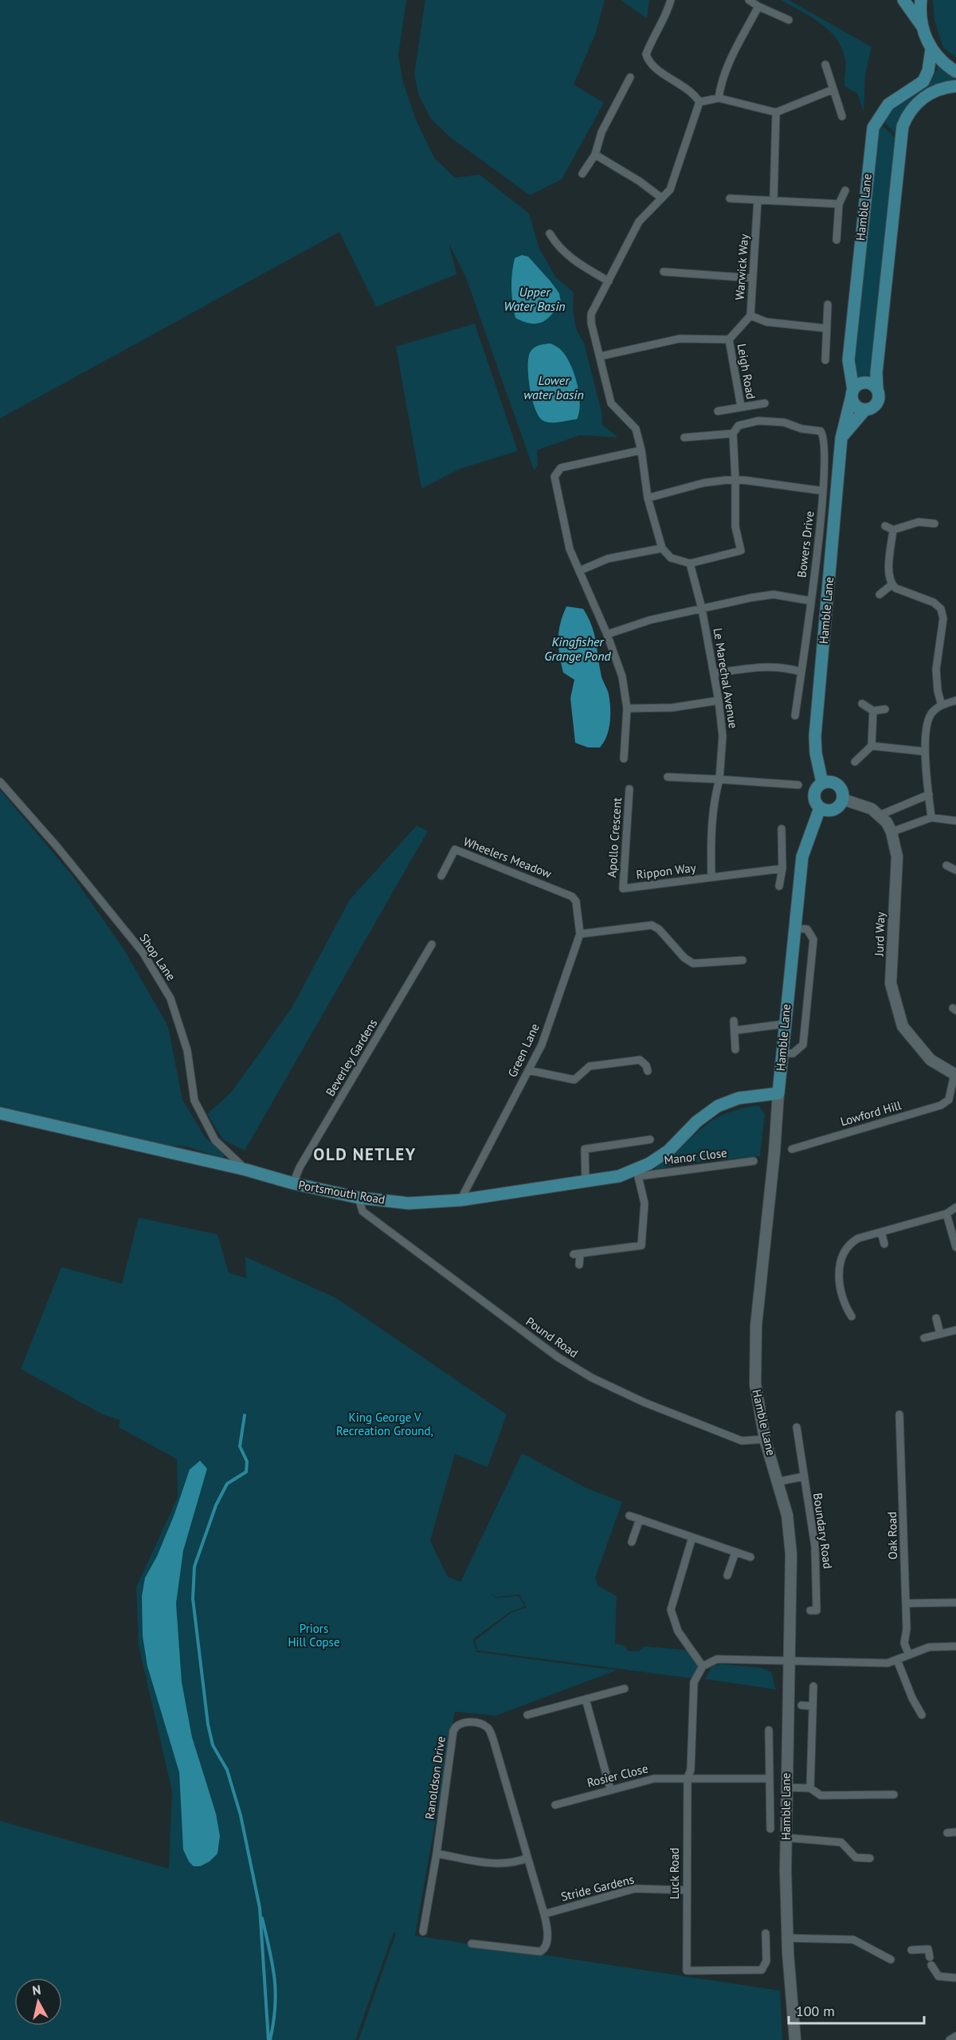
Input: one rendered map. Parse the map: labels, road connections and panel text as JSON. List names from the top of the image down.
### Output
{
  "streets": {
    "main road": ["Hamble Lane", "Jurd Way", "Portsmouth Road"],
    "street": [
      "Warwick Way",
      "Leigh Road",
      "Bowers Drive",
      "Le Marechal Avenue",
      "Apollo Crescent",
      "Wheelers Meadow",
      "Rippon Way",
      "Shop Lane",
      "Green Lane",
      "Beverley Gardens",
      "Lowford Hill",
      "Manor Close",
      "Pound Road",
      "Boundary Road",
      "Oak Road",
      "Rosier Close",
      "Ranoldson Drive",
      "Luck Road",
      "Stride Gardens"
    ]
  },
  "crossings": [
    ["Hamble Lane", "Jurd Way"],
    ["Hamble Lane", "Portsmouth Road"],
    ["Hamble Lane", "Pound Road"],
    ["Warwick Way", "Leigh Road"],
    ["Le Marechal Avenue", "Rippon Way"],
    ["Apollo Crescent", "Rippon Way"],
    ["Wheelers Meadow", "Green Lane"],
    ["Jurd Way", "Lowford Hill"],
    ["Shop Lane", "Portsmouth Road"],
    ["Green Lane", "Portsmouth Road"],
    ["Beverley Gardens", "Portsmouth Road"],
    ["Manor Close", "Portsmouth Road"],
    ["Portsmouth Road", "Pound Road"],
    ["Rosier Close", "Luck Road"],
    ["Ranoldson Drive", "Stride Gardens"],
    ["Luck Road", "Stride Gardens"]
  ],
  "districts": ["OLD NETLEY"],
  "water": ["Upper Water Basin", "Lower water basin", "Kingfisher Grange Pond"],
  "parks": ["King George V Recreation Ground,", "Priors Hill Copse"],
  "scale_bar": "100 m",
  "north": "top"
}
